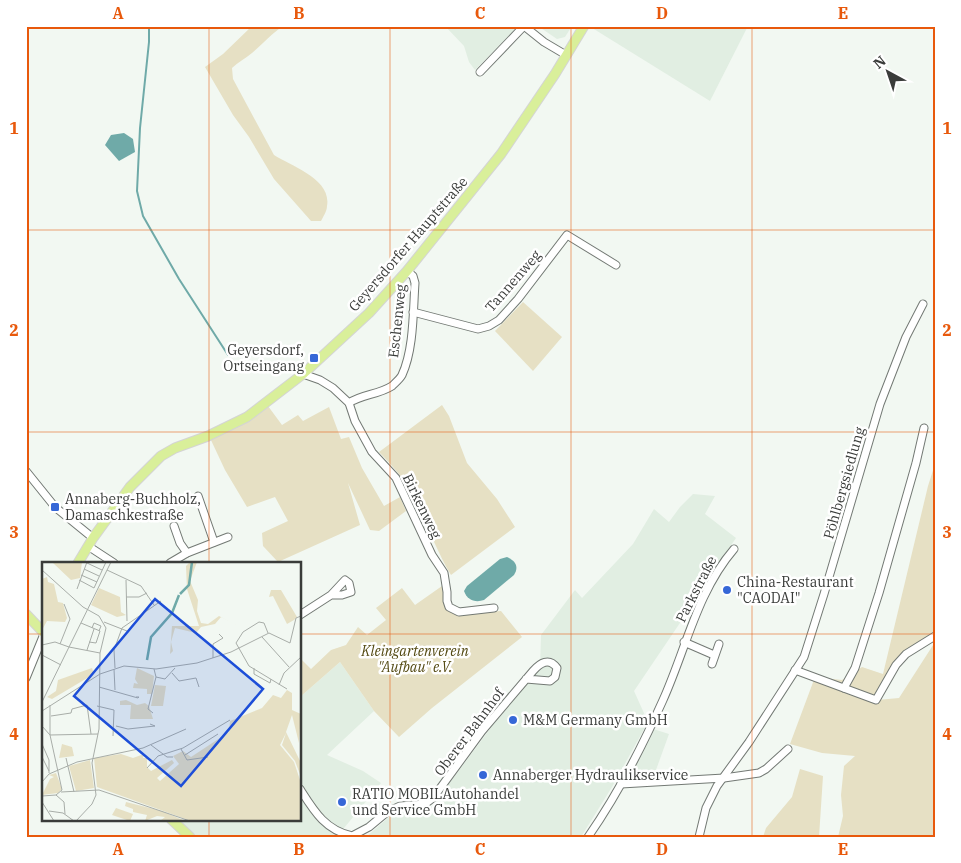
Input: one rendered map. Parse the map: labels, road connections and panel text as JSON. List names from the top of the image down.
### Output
{
  "streets": {
    "main road": ["Geyersdorfer Hauptstraße"],
    "street": [
      "Tannenweg",
      "Eschenweg",
      "Pöhlbergsiedlung",
      "Birkenweg",
      "Parkstraße",
      "Oberer Bahnhof"
    ]
  },
  "crossings": [
    ["Geyersdorfer Hauptstraße", "Eschenweg"],
    ["Geyersdorfer Hauptstraße", "Birkenweg"],
    ["Tannenweg", "Eschenweg"],
    ["Eschenweg", "Birkenweg"]
  ],
  "parks": ["Kleingartenverein \"Aufbau\" e.V."],
  "places": {
    "transit": ["Geyersdorf, Ortseingang", "Annaberg-Buchholz, Damaschkestraße"],
    "other": [
      "China-Restaurant \"CAODAI\"",
      "M&M Germany GmbH",
      "Annaberger Hydraulikservice",
      "RATIO MOBILAutohandel und Service GmbH"
    ]
  },
  "north": "top left",
  "grid": {
    "columns": [
      "A",
      "B",
      "C",
      "D",
      "E"
    ],
    "rows": [
      "1",
      "2",
      "3",
      "4"
    ]
  }
}
